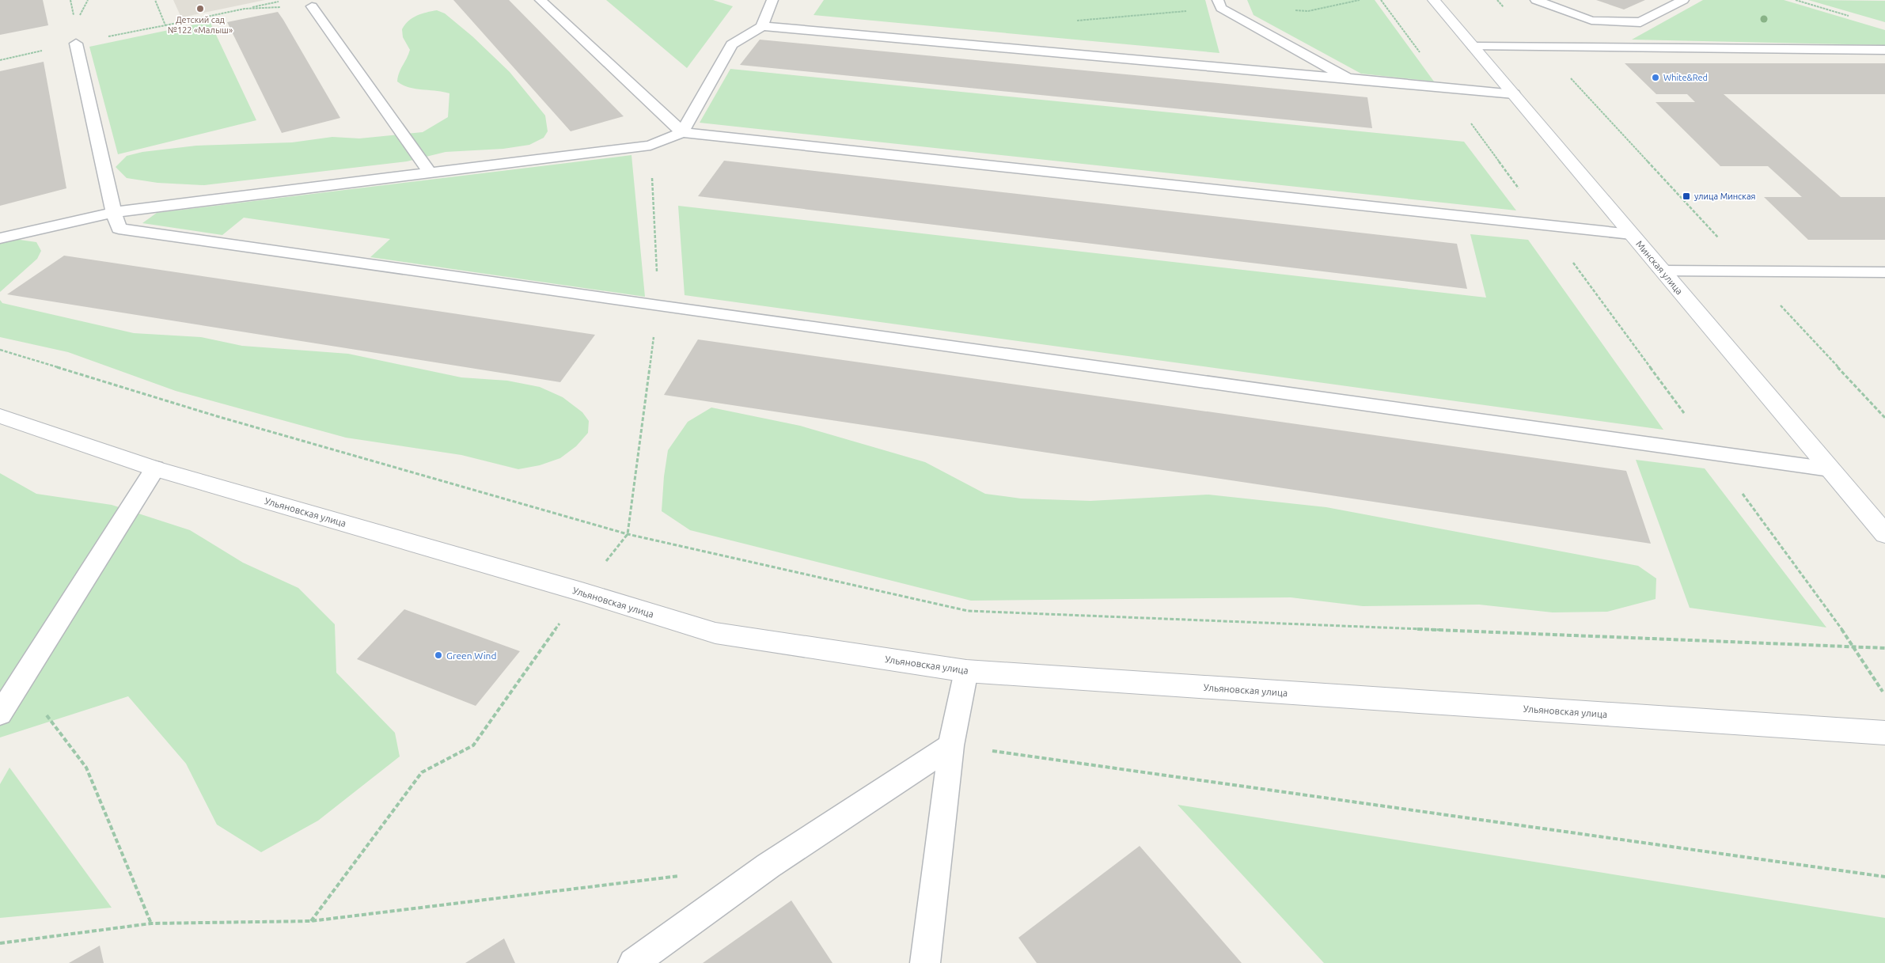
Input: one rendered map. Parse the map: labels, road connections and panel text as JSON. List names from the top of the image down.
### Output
{
  "streets": {
    "street": ["Минская улица", "Ульяновская улица"]
  },
  "places": {
    "other": ["Детский сад №122 «Малыш»", "White&Red", "Green Wind"],
    "transit": ["улица Минская"]
  }
}
